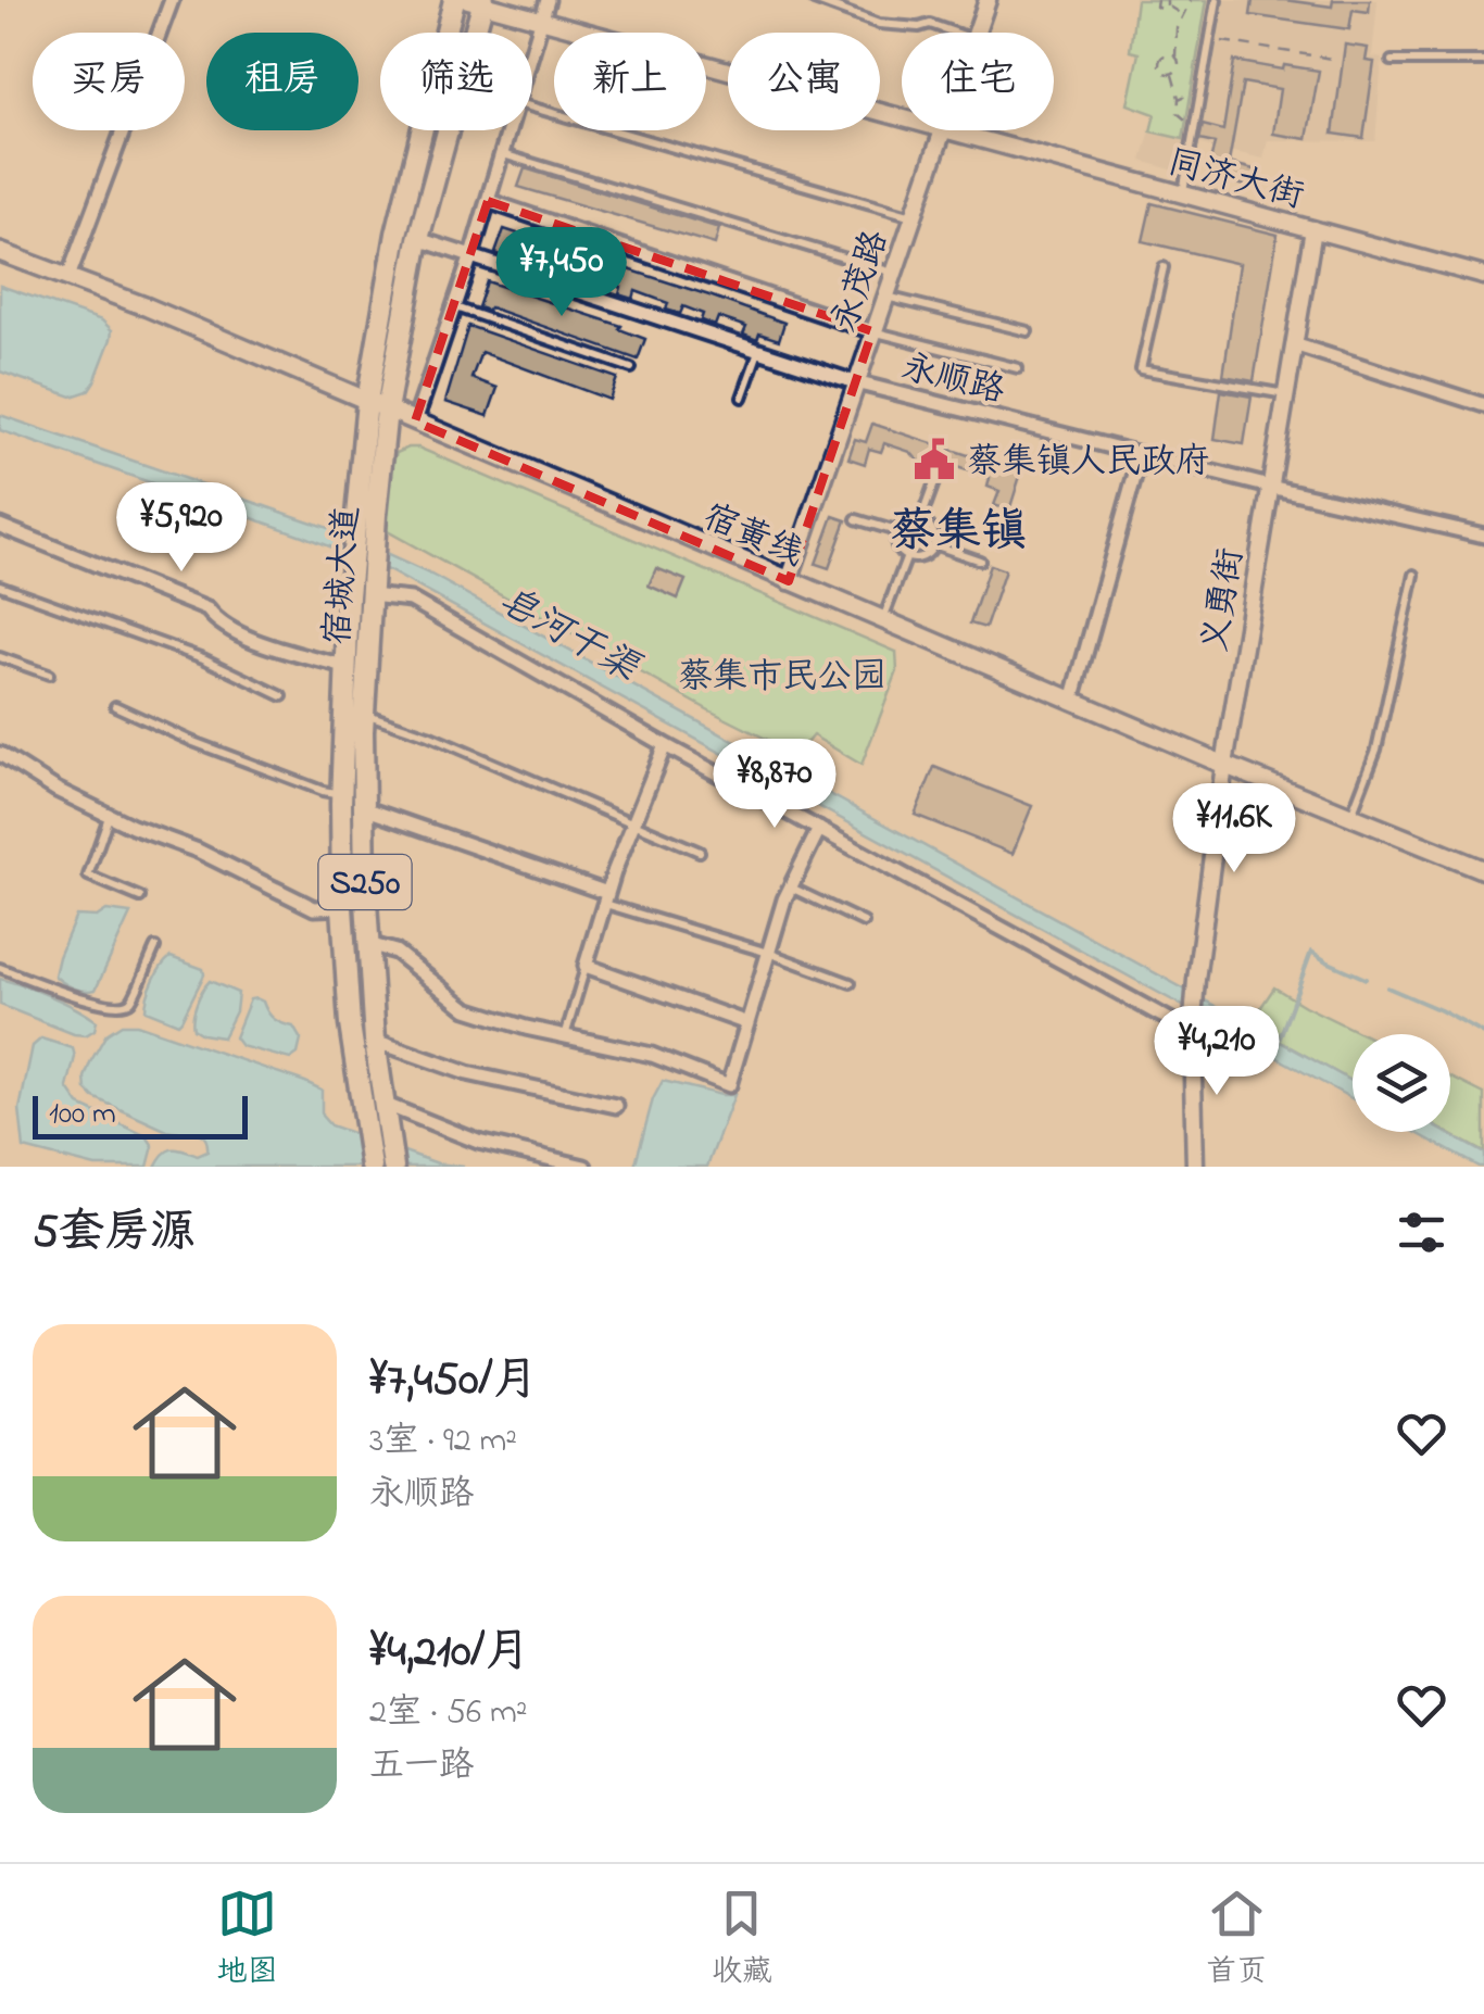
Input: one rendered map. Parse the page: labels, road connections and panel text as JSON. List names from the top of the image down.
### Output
{
  "streets": {
    "main road": ["宿黄线", "宿城大道", "S250"],
    "street": [
      "同济大街",
      "永茂路",
      "永顺路",
      "义勇街"
    ]
  },
  "crossings": [
    ["同济大街", "宿城大道"],
    ["同济大街", "义勇街"],
    ["永茂路", "永顺路"],
    ["永茂路", "宿黄线"],
    ["永顺路", "宿城大道"],
    ["永顺路", "义勇街"],
    ["宿黄线", "宿城大道"],
    ["宿黄线", "义勇街"]
  ],
  "districts": ["蔡集镇"],
  "water": ["皂河干渠"],
  "parks": ["蔡集市民公园"],
  "places": {
    "public building": ["蔡集镇人民政府"]
  },
  "scale_bar": "100 m",
  "page": {
    "chip": [
      "买房",
      "租房",
      "筛选",
      "新上",
      "公寓",
      "住宅"
    ],
    "price": [
      "¥7,450",
      "¥5,920",
      "¥8,870",
      "¥11.6K",
      "¥4,210"
    ],
    "scale": "100 m",
    "heading": "5套房源",
    "list": [
      {
        "name": "¥7,450/月",
        "note": "3室 · 92 m² · 永顺路"
      },
      {
        "name": "¥4,210/月",
        "note": "2室 · 56 m² · 五一路"
      }
    ],
    "tabs": ["地图", "收藏", "首页"]
  }
}
